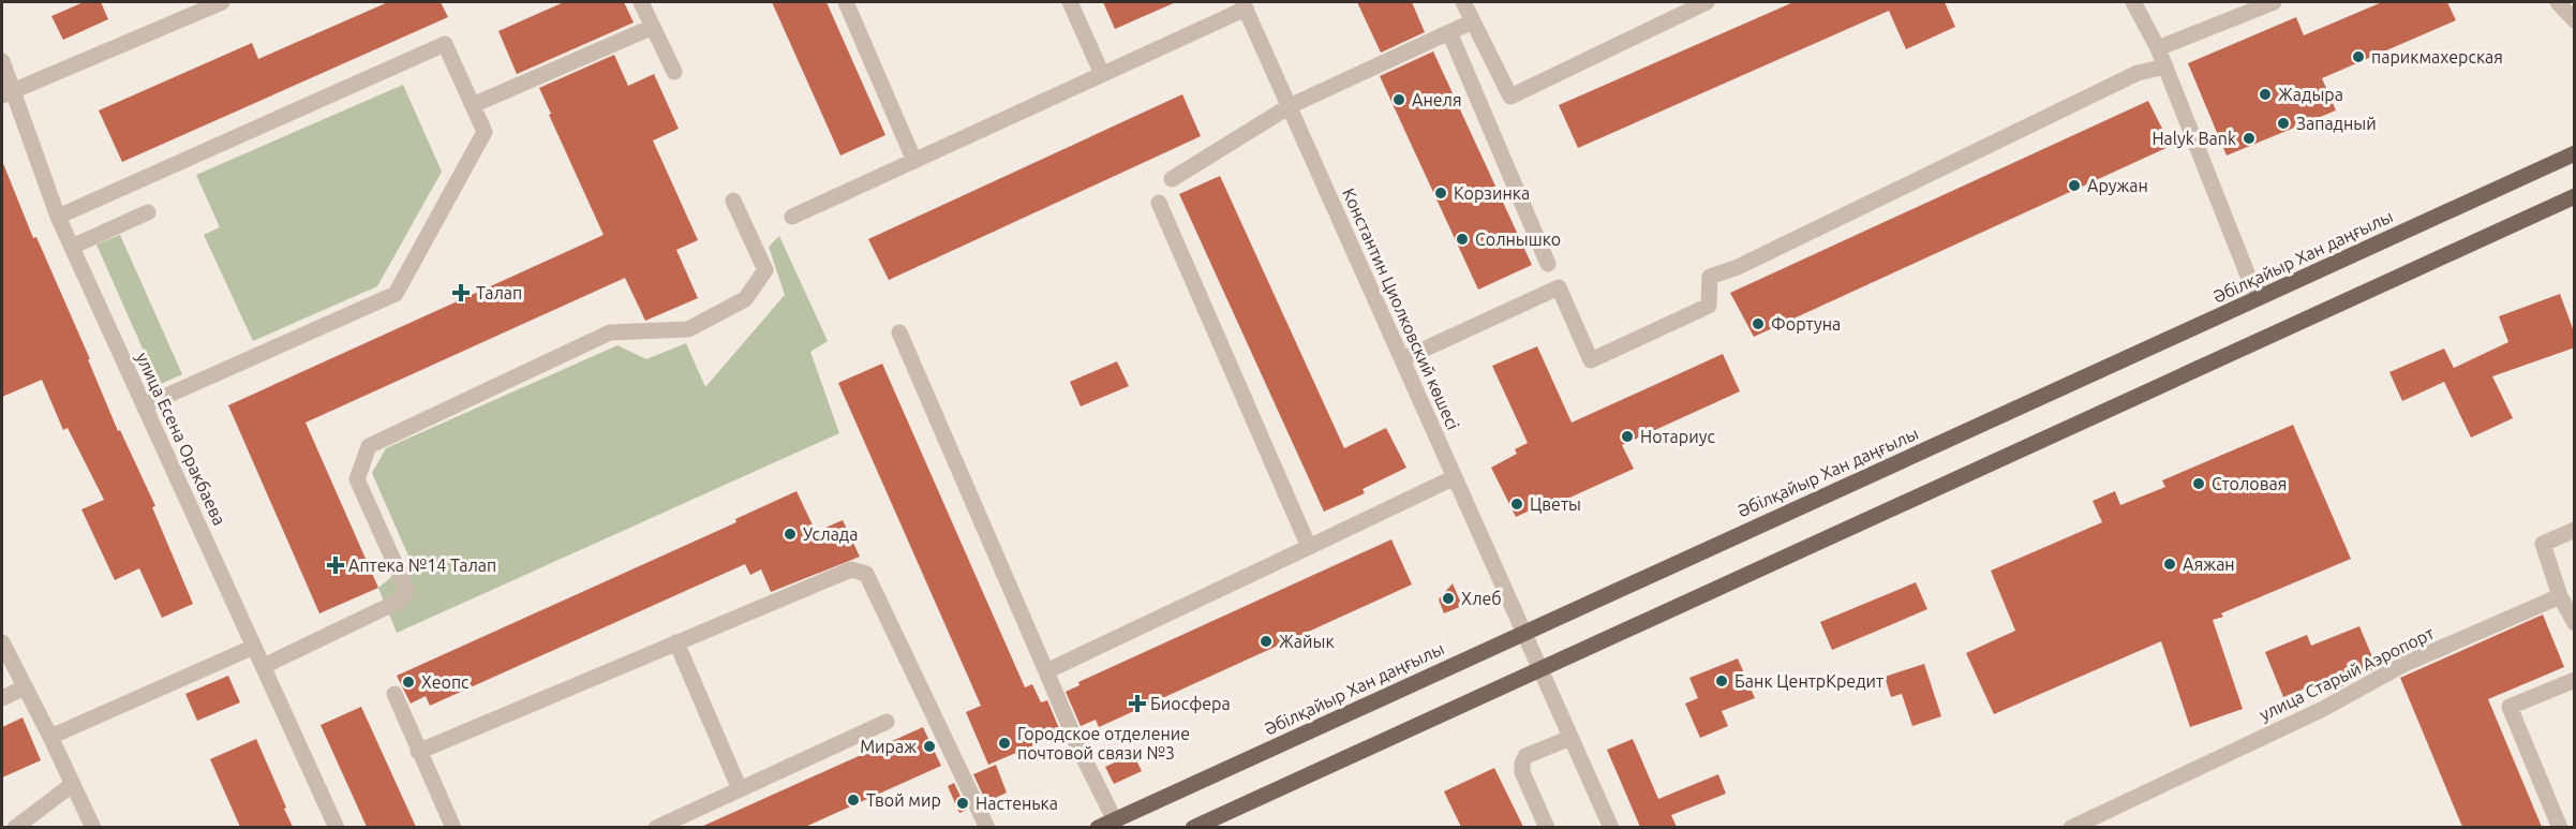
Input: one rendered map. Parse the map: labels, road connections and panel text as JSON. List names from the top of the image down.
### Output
{
  "streets": {
    "main road": ["Әбілқайыр Хан даңғылы"],
    "street": ["Константин Циолковский көшесі", "улица Есена Оракбаева", "улица Старый Аэропорт"]
  },
  "crossings": [
    ["Әбілқайыр Хан даңғылы", "Константин Циолковский көшесі"]
  ],
  "places": {
    "other": [
      "парикмахерская",
      "Жадыра",
      "Анеля",
      "Западный",
      "Halyk Bank",
      "Аружан",
      "Корзинка",
      "Солнышко",
      "Фортуна",
      "Нотариус",
      "Столовая",
      "Цветы",
      "Услада",
      "Аяжан",
      "Хлеб",
      "Жайык",
      "Банк ЦентрКредит",
      "Хеопс",
      "Городское отделение почтовой связи №3",
      "Мираж",
      "Твой мир",
      "Настенька"
    ],
    "health": ["Талап", "Аптека №14 Талап", "Биосфера"]
  }
}
